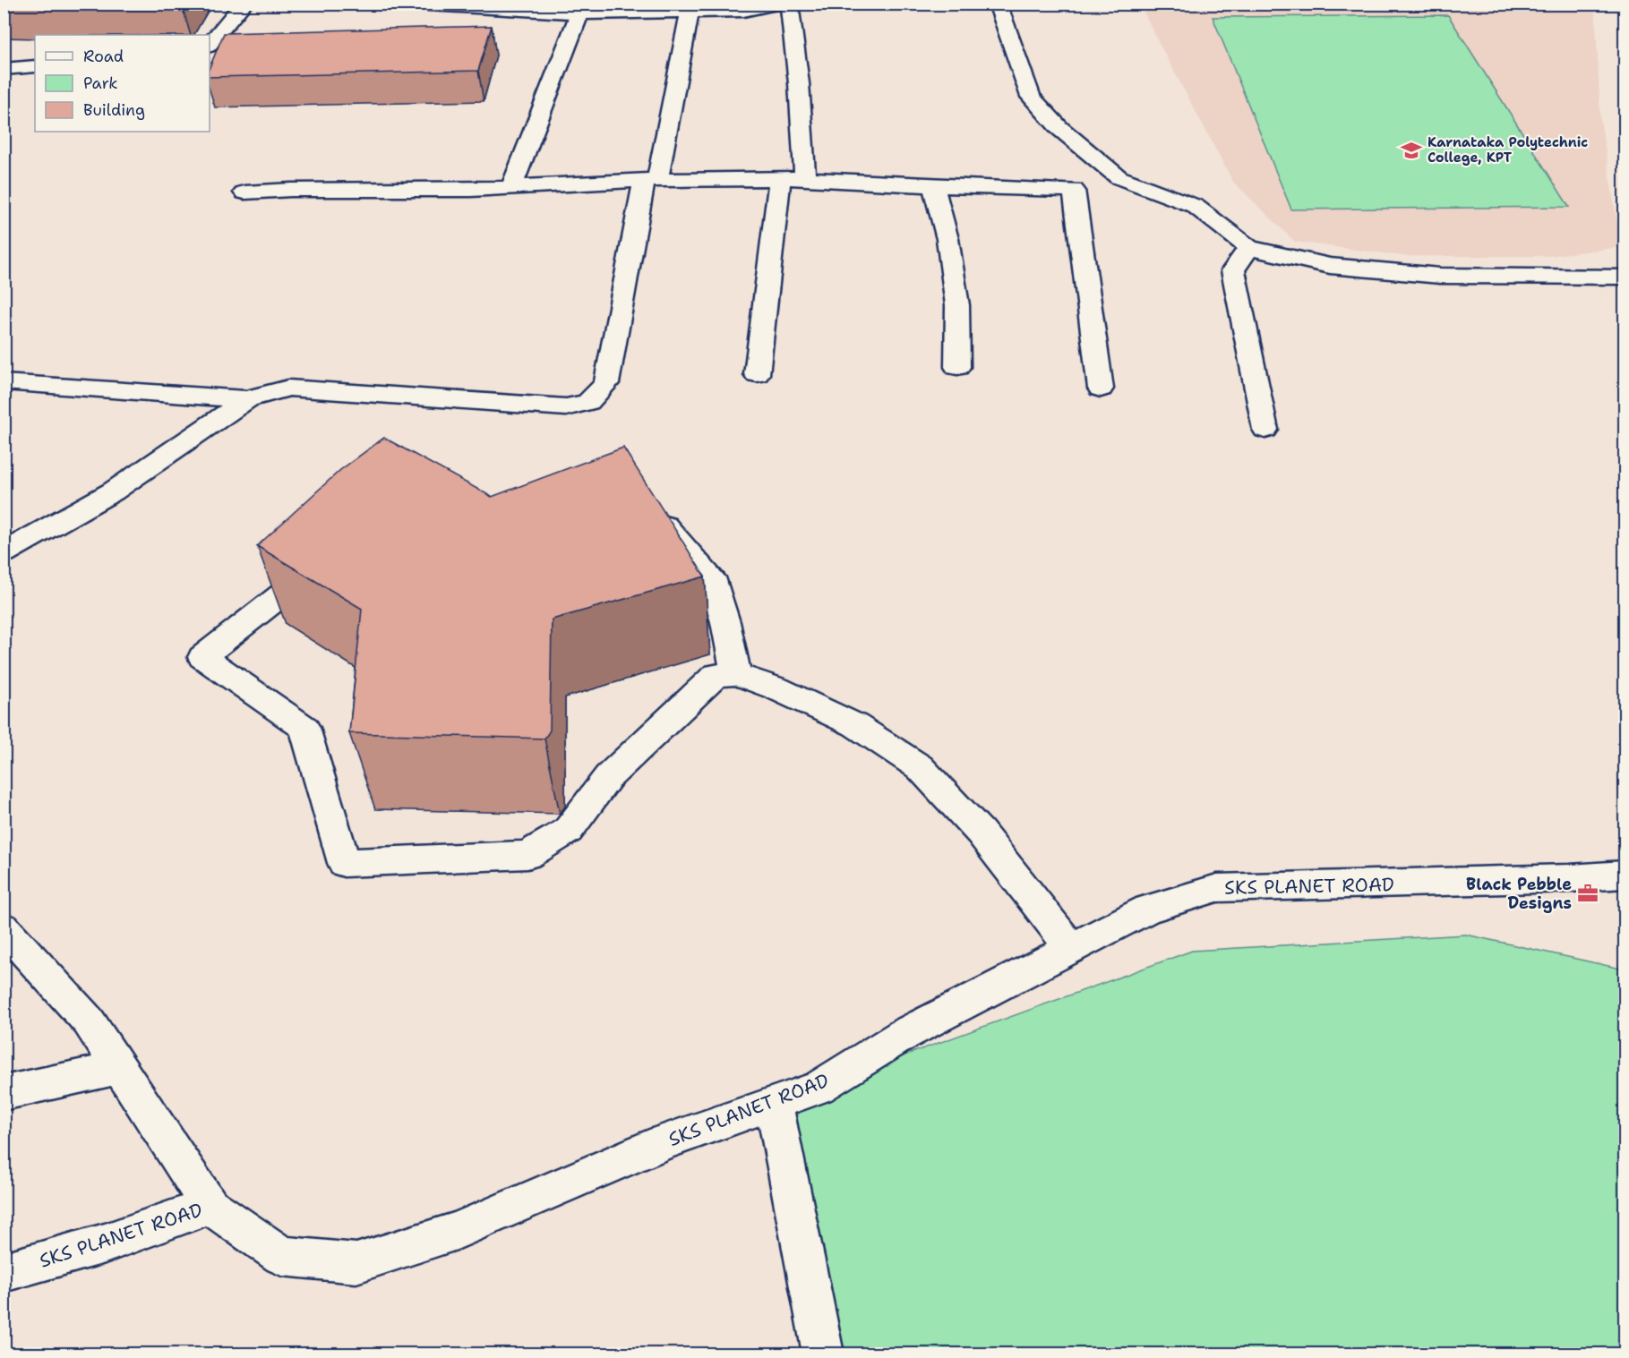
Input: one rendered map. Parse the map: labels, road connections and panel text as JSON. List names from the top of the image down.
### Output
{
  "streets": {
    "street": ["SKS PLANET ROAD"]
  },
  "places": {
    "school or university": ["Karnataka Polytechnic College, KPT"],
    "office": ["Black Pebble Designs"]
  },
  "legend": ["Road", "Park", "Building"]
}
